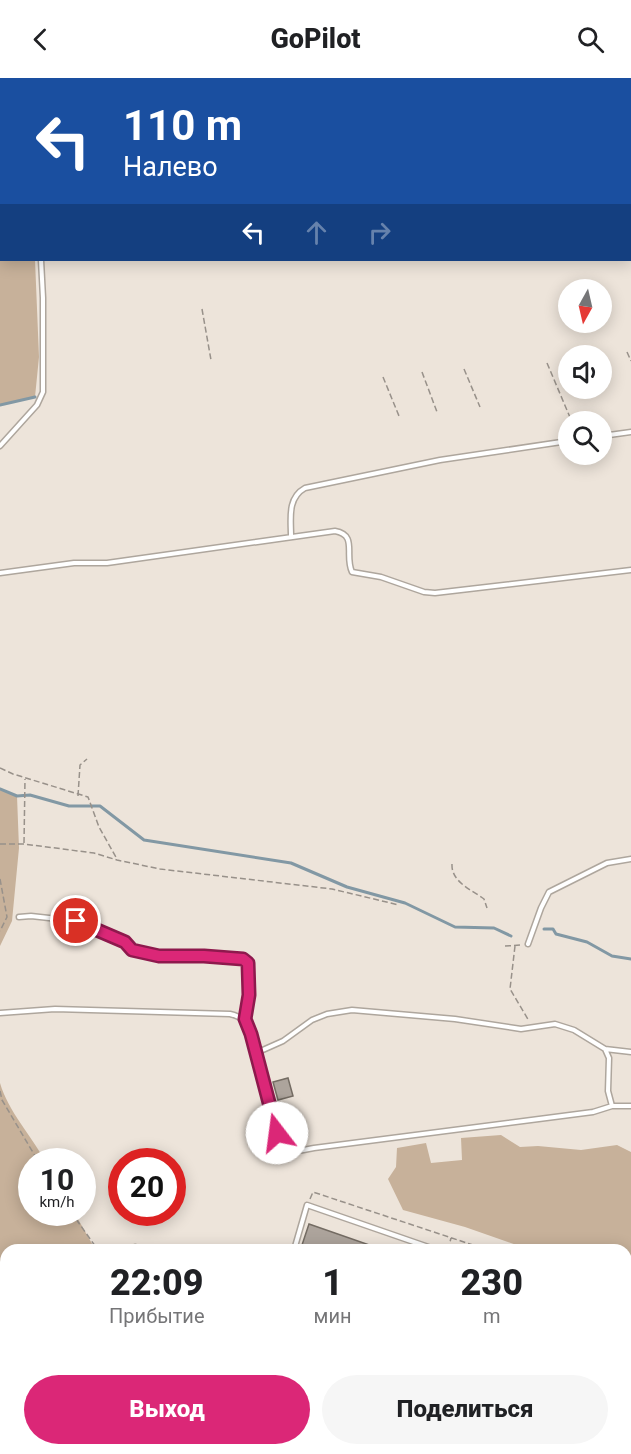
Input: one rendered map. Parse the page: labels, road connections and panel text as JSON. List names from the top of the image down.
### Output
{
  "north": "bottom",
  "page": {
    "header": "GoPilot",
    "turn": ["110 m", "Налево"],
    "speed": "10 km/h",
    "limit": "20",
    "eta": [
      "22:09",
      "Прибытие",
      "1",
      "мин",
      "230",
      "m"
    ],
    "buttons": ["Выход", "Поделиться"]
  }
}
